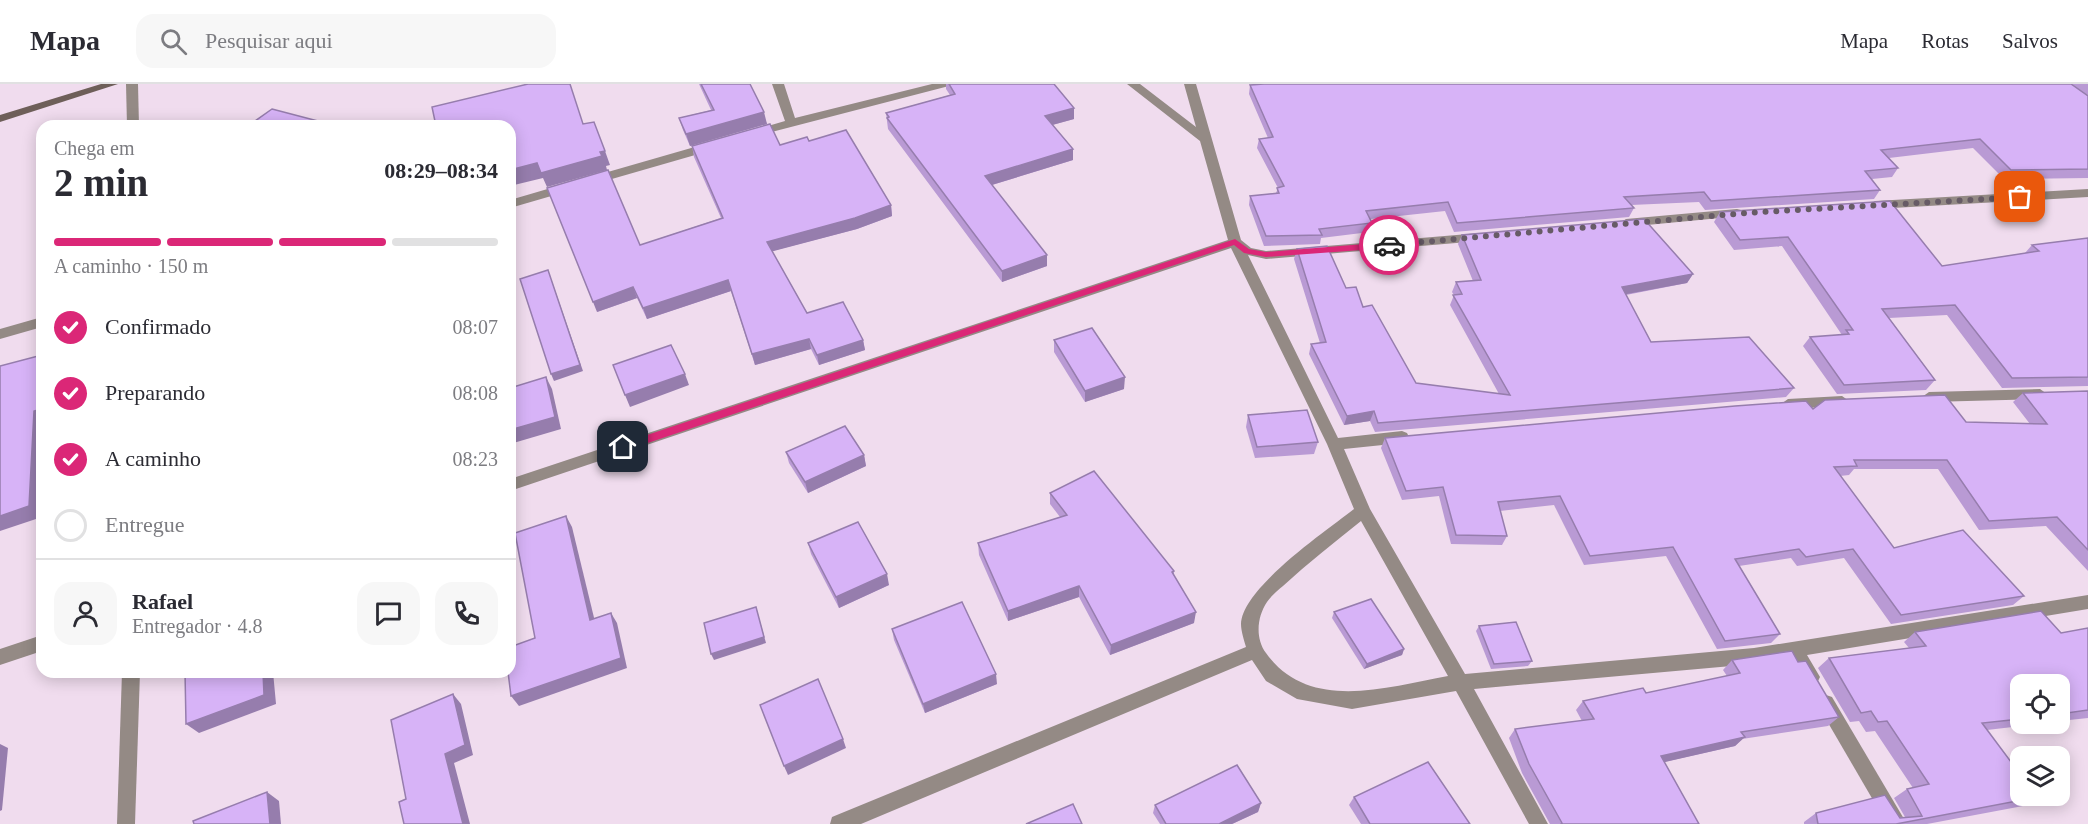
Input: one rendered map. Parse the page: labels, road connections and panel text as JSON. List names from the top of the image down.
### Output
{
  "page": {
    "header": "Mapa",
    "search": "Pesquisar aqui",
    "nav": ["Mapa", "Rotas", "Salvos"],
    "heading": ["2 min", "Chega em", "08:29–08:34"],
    "panel": ["Rafael", "Entregador · 4.8"],
    "bar": "A caminho · 150 m",
    "list": [
      ["Confirmado", "08:07"],
      ["Preparando", "08:08"],
      ["A caminho", "08:23"],
      "Entregue"
    ]
  }
}
